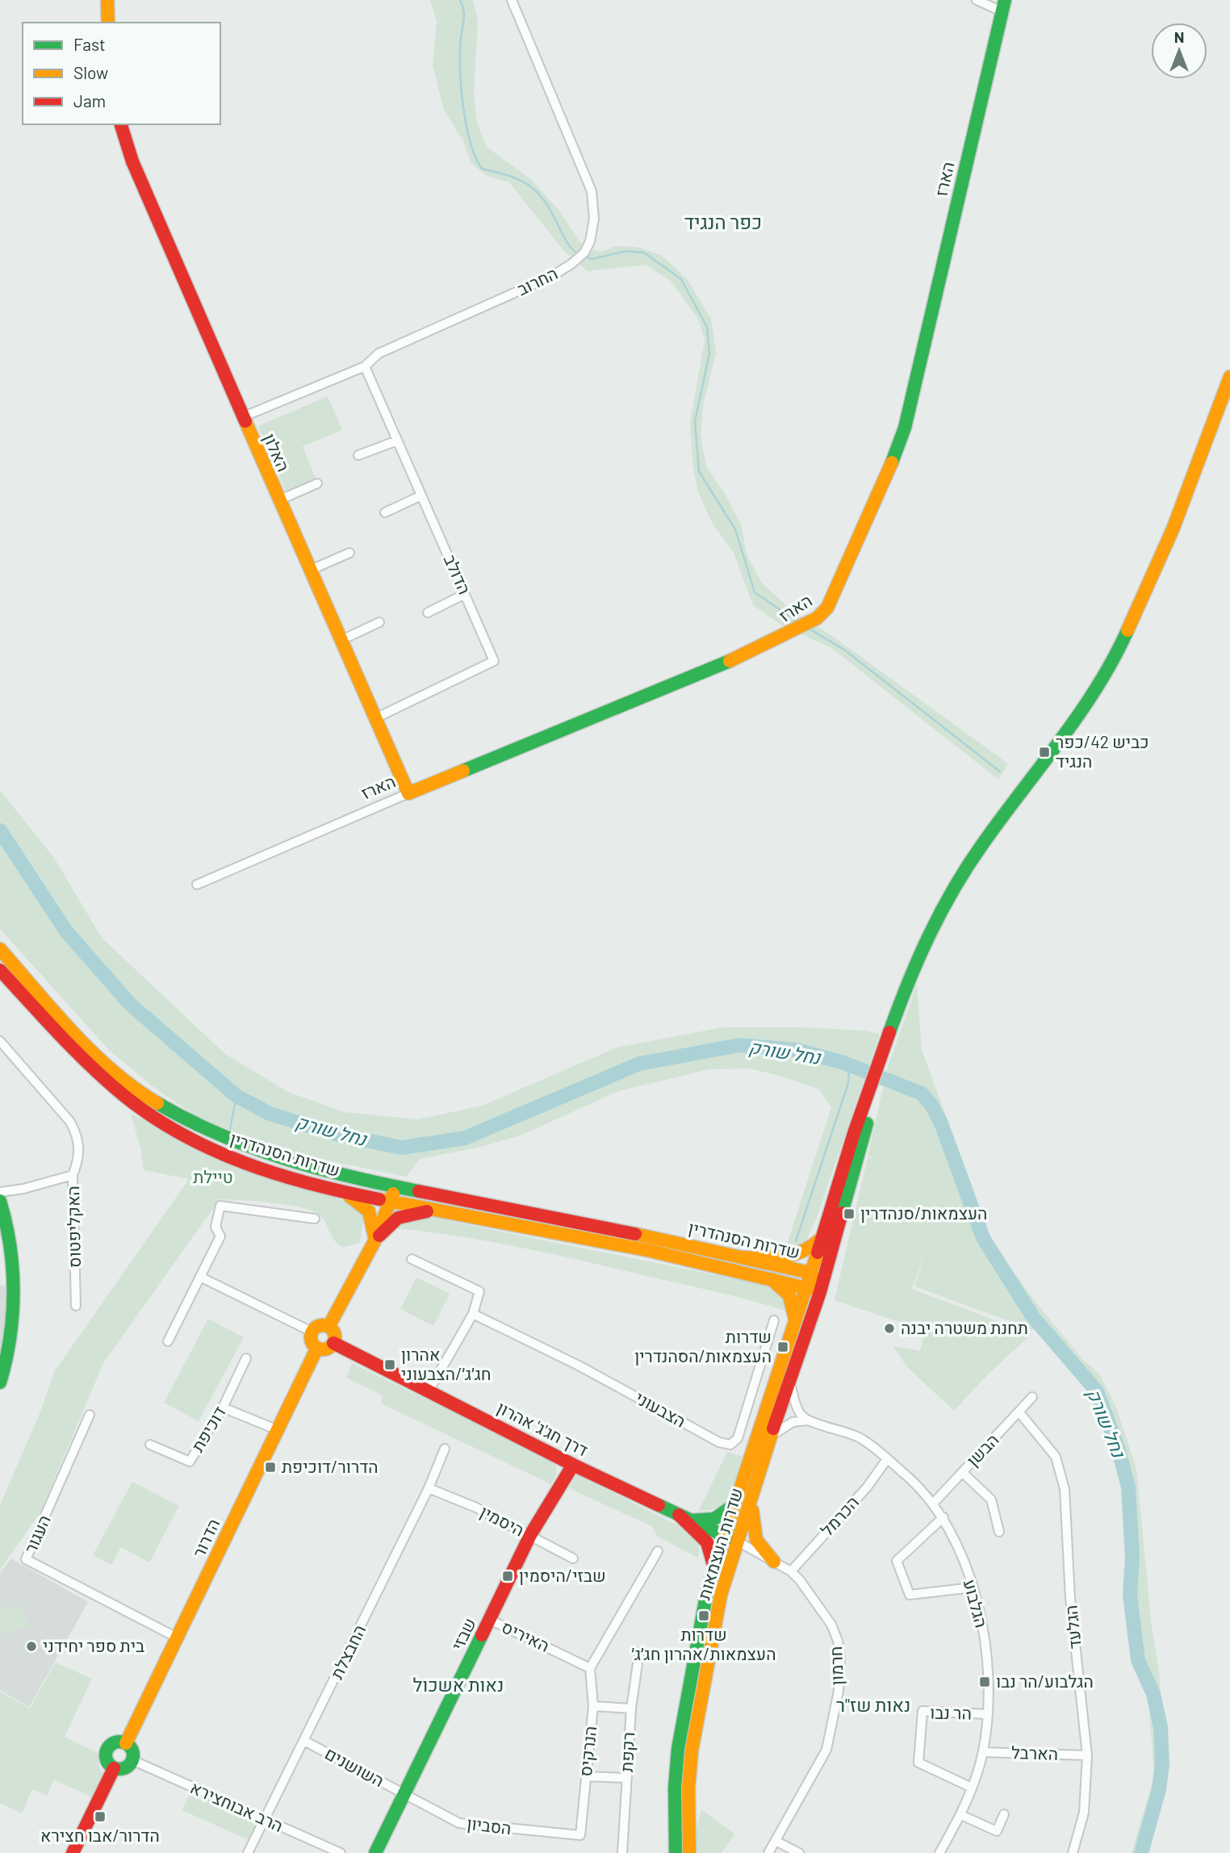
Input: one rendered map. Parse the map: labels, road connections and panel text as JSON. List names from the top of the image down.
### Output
{
  "streets": {
    "main road": [
      "הארז",
      "האלון",
      "שדרות הסנהדרין",
      "דרך חג'ג' אהרון",
      "הדרור",
      "שדרות העצמאות",
      "שבזי"
    ],
    "street": [
      "החרוב",
      "הדולב",
      "האקליפטוס",
      "הצבעוני",
      "דוכיפת",
      "הבשן",
      "הכרמל",
      "היסמין",
      "העגור",
      "הגלבוע",
      "הגלעד",
      "האיריס",
      "החבצלת",
      "חרמון",
      "הר נבו",
      "הנרקיס",
      "רקפת",
      "הארבל",
      "השושנים",
      "הרב אבוחצירא",
      "הסביון"
    ]
  },
  "crossings": [
    ["הארז", "האלון"],
    ["החרוב", "האלון"],
    ["החרוב", "הדולב"],
    ["האלון", "הדולב"],
    ["שדרות הסנהדרין", "שדרות העצמאות"],
    ["דרך חג'ג' אהרון", "הדרור"],
    ["דרך חג'ג' אהרון", "שדרות העצמאות"],
    ["דרך חג'ג' אהרון", "שבזי"],
    ["דרך חג'ג' אהרון", "חרמון"],
    ["הבשן", "הגלבוע"],
    ["הבשן", "הגלעד"],
    ["הכרמל", "הגלבוע"],
    ["הכרמל", "חרמון"],
    ["היסמין", "שבזי"],
    ["היסמין", "החבצלת"],
    ["העגור", "הדרור"],
    ["הדרור", "הרב אבוחצירא"],
    ["שדרות העצמאות", "חרמון"],
    ["הגלבוע", "הר נבו"],
    ["הגלבוע", "הארבל"],
    ["הגלעד", "הארבל"],
    ["שבזי", "האיריס"],
    ["שבזי", "השושנים"],
    ["שבזי", "הסביון"],
    ["האיריס", "הנרקיס"],
    ["החבצלת", "השושנים"],
    ["החבצלת", "הרב אבוחצירא"],
    ["הנרקיס", "הסביון"],
    ["השושנים", "הסביון"]
  ],
  "districts": ["כפר הנגיד", "נאות אשכול", "נאות שז\"ר"],
  "water": ["נחל שורק"],
  "parks": ["טיילת"],
  "places": {
    "transit": [
      "כביש 42/כפר הנגיד",
      "העצמאות/סנהדרין",
      "שדרות העצמאות/הסהנדרין",
      "אהרון חג׳ג׳/הצבעוני",
      "הדרור/דוכיפת",
      "שבזי/היסמין",
      "שדרות העצמאות/אהרון חג׳ג׳",
      "הגלבוע/הר נבו",
      "הדרור/אבו חצירא"
    ],
    "other": ["תחנת משטרה יבנה", "בית ספר יחידני"]
  },
  "legend": ["Fast", "Slow", "Jam"],
  "north": "top"
}
